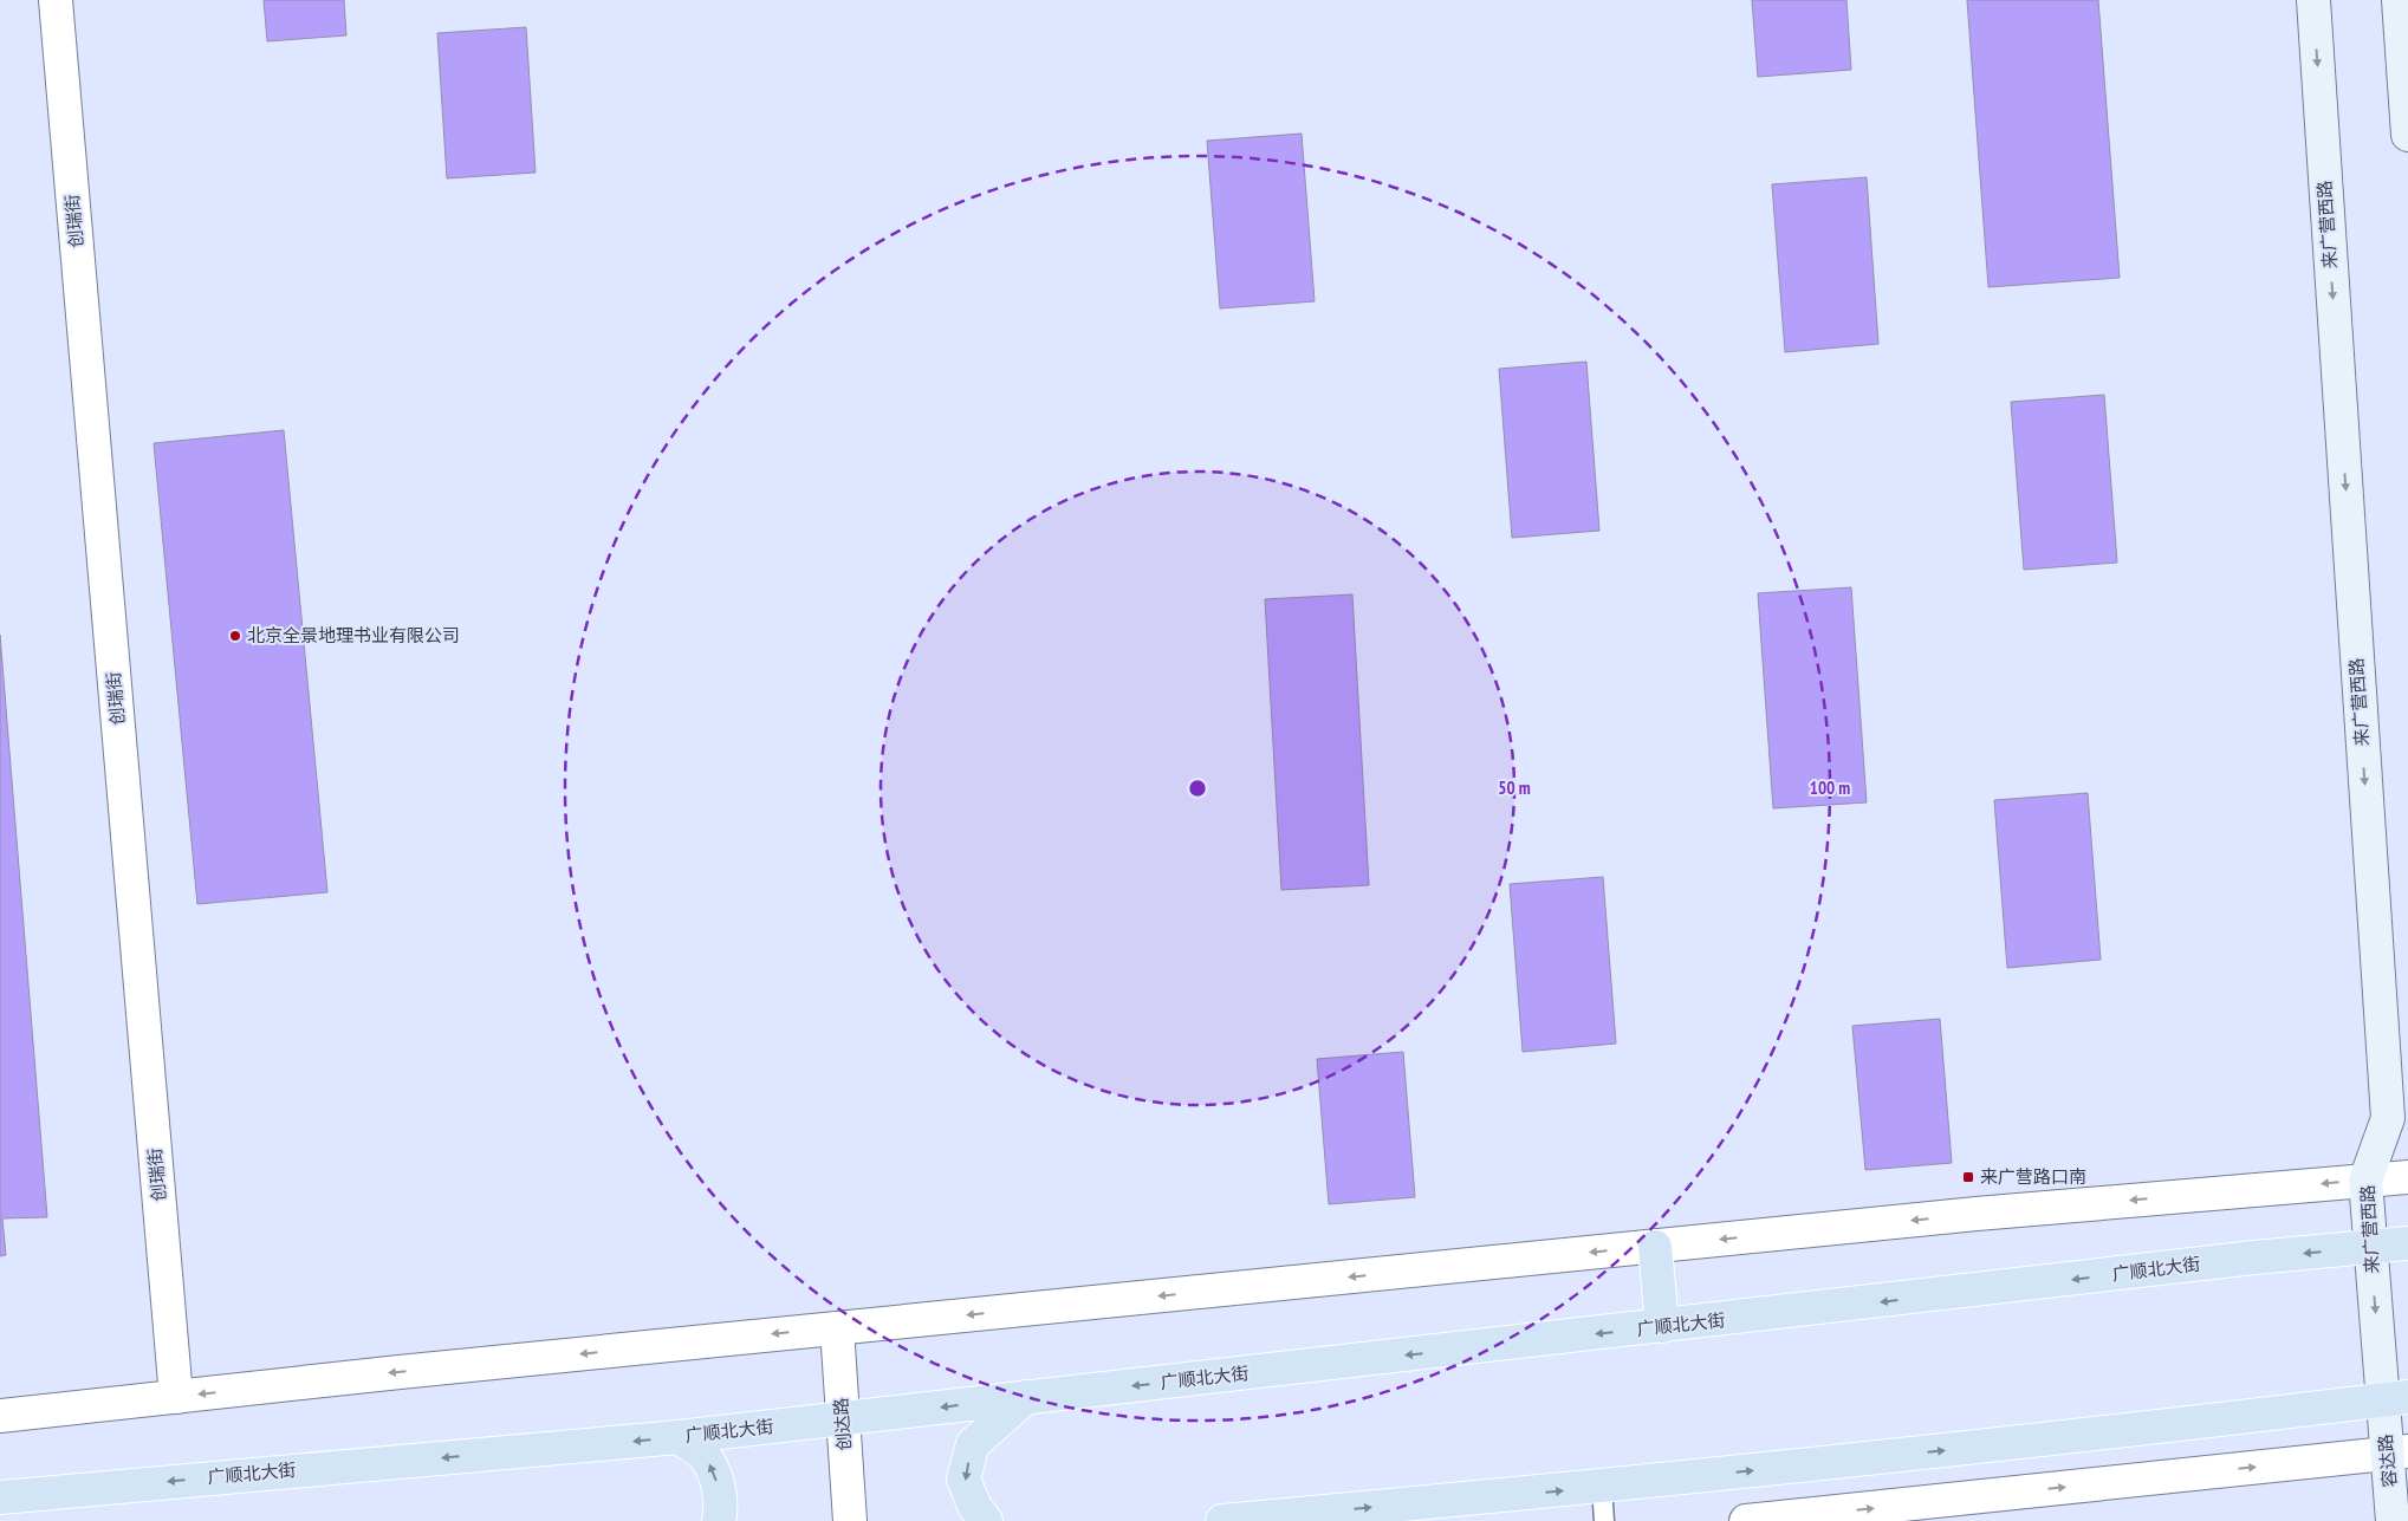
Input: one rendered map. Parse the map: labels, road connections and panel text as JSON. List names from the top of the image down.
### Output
{
  "streets": {
    "main road": ["来广营西路", "广顺北大街", "容达路"],
    "street": ["创瑞街", "创达路"]
  },
  "crossings": [
    ["来广营西路", "广顺北大街"],
    ["来广营西路", "容达路"],
    ["广顺北大街", "创达路"]
  ],
  "one_way": ["来广营西路"],
  "places": {
    "other": ["北京全景地理书业有限公司"],
    "transit": ["来广营路口南"]
  },
  "rings": ["50 m", "100 m"]
}
